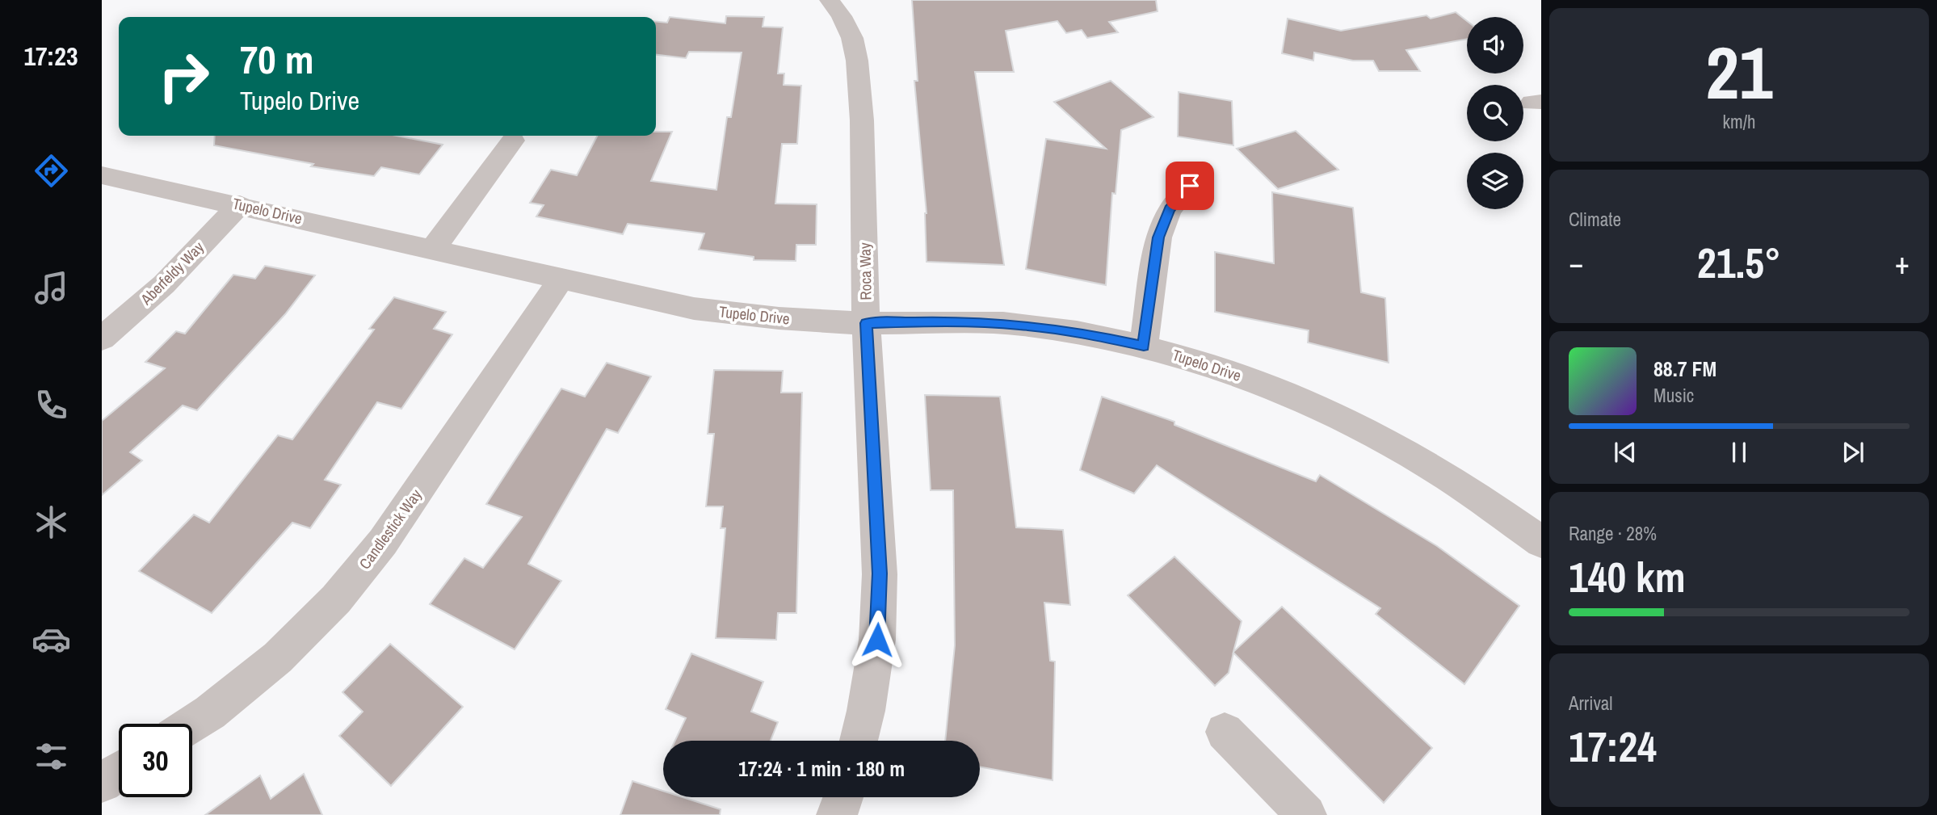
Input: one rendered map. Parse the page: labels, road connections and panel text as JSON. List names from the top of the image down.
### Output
{
  "streets": {
    "street": [
      "Tupelo Drive",
      "Roca Way",
      "Aberfeldy Way",
      "Candlestick Way"
    ]
  },
  "crossings": [
    ["Tupelo Drive", "Roca Way"],
    ["Tupelo Drive", "Aberfeldy Way"],
    ["Tupelo Drive", "Candlestick Way"]
  ],
  "page": {
    "tabs": "17:23",
    "tile": [
      ["21", "km/h"],
      "Climate",
      ["Range · 28%", "140 km"],
      ["Arrival", "17:24"]
    ],
    "turn": ["70 m", "Tupelo Drive"],
    "heat": ["−", "21.5°", "+"],
    "song": ["88.7 FM", "Music"],
    "limit": "30",
    "trip": "17:24 · 1 min · 180 m"
  }
}
